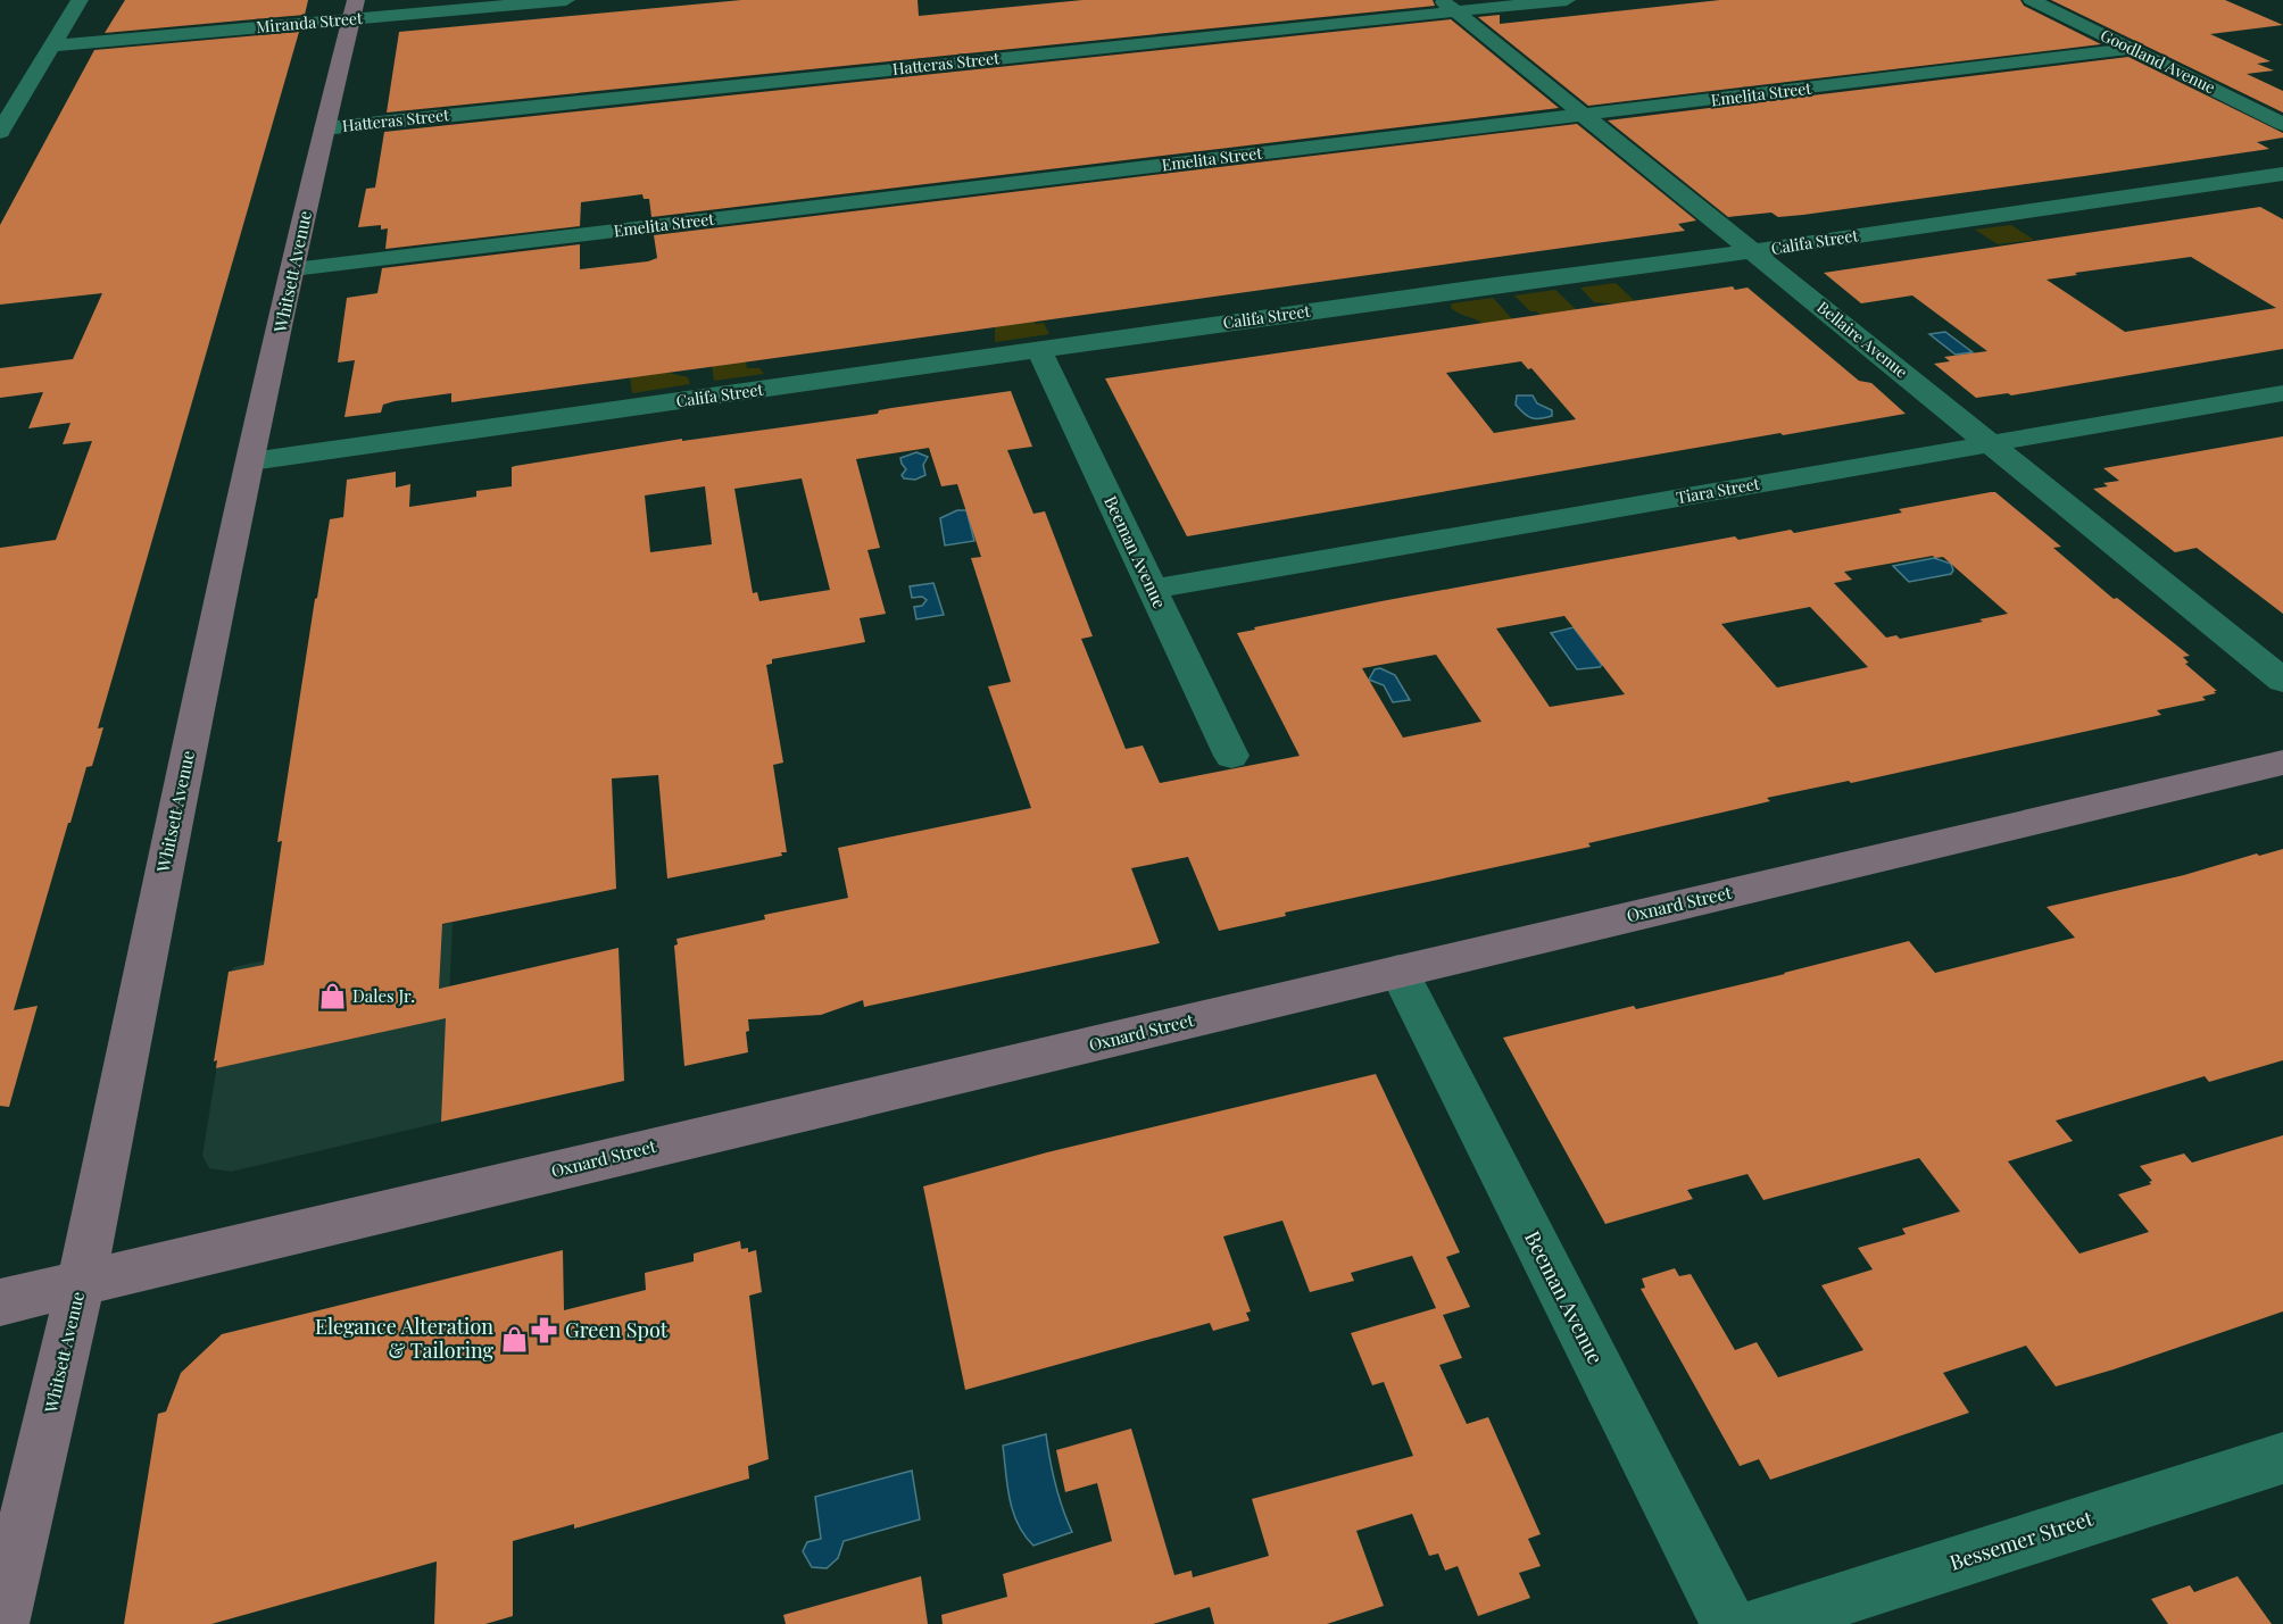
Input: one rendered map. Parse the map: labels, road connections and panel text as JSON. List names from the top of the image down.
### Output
{
  "streets": {
    "main road": ["Whitsett Avenue", "Oxnard Street"],
    "street": [
      "Miranda Street",
      "Goodland Avenue",
      "Hatteras Street",
      "Emelita Street",
      "Califa Street",
      "Bellaire Avenue",
      "Tiara Street",
      "Beeman Avenue",
      "Bessemer Street"
    ]
  },
  "crossings": [
    ["Miranda Street", "Whitsett Avenue"],
    ["Goodland Avenue", "Emelita Street"],
    ["Hatteras Street", "Whitsett Avenue"],
    ["Hatteras Street", "Bellaire Avenue"],
    ["Emelita Street", "Whitsett Avenue"],
    ["Emelita Street", "Bellaire Avenue"],
    ["Califa Street", "Whitsett Avenue"],
    ["Califa Street", "Bellaire Avenue"],
    ["Califa Street", "Beeman Avenue"],
    ["Whitsett Avenue", "Oxnard Street"],
    ["Bellaire Avenue", "Tiara Street"],
    ["Tiara Street", "Beeman Avenue"],
    ["Beeman Avenue", "Oxnard Street"]
  ],
  "places": {
    "shop": ["Dales Jr.", "Elegance Alteration & Tailoring"],
    "pharmacy": ["Green Spot"]
  }
}
